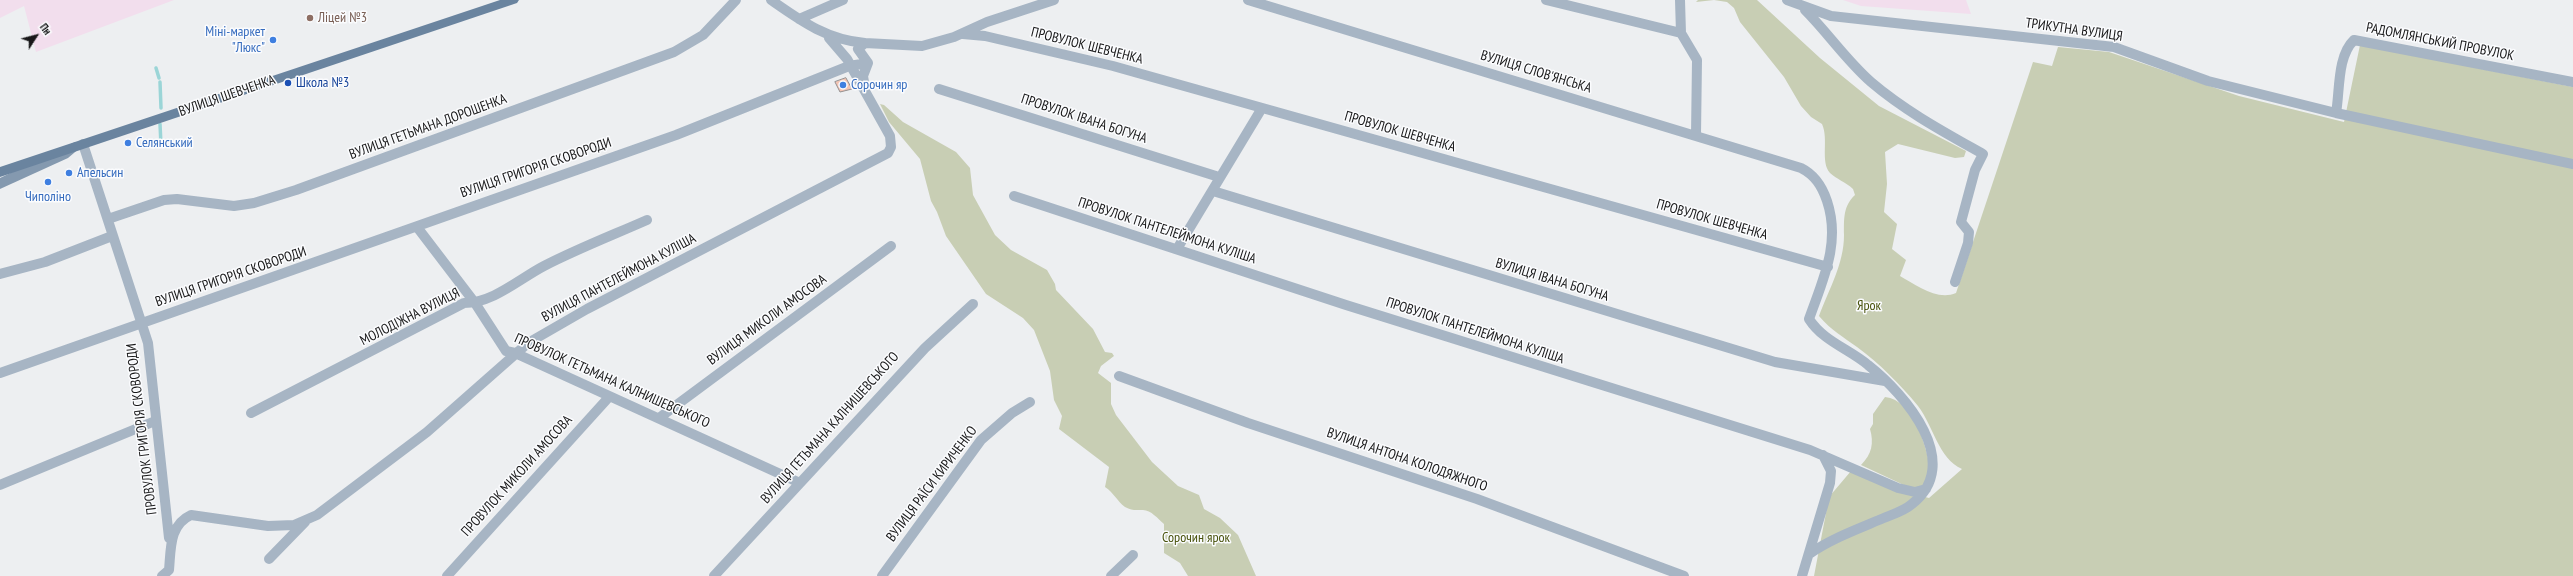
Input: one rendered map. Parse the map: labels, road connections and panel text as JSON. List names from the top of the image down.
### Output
{
  "streets": {
    "main road": ["ВУЛИЦЯ ШЕВЧЕНКА"],
    "street": [
      "ТРИКУТНА ВУЛИЦЯ",
      "РАДОМЛЯНСЬКИЙ ПРОВУЛОК",
      "ПРОВУЛОК ШЕВЧЕНКА",
      "ВУЛИЦЯ СЛОВ'ЯНСЬКА",
      "ПРОВУЛОК ІВАНА БОГУНА",
      "ВУЛИЦЯ ГЕТЬМАНА ДОРОШЕНКА",
      "ВУЛИЦЯ ГРИГОРІЯ СКОВОРОДИ",
      "ПРОВУЛОК ПАНТЕЛЕЙМОНА КУЛІША",
      "ВУЛИЦЯ ПАНТЕЛЕЙМОНА КУЛІША",
      "ВУЛИЦЯ ІВАНА БОГУНА",
      "МОЛОДІЖНА ВУЛИЦЯ",
      "ВУЛИЦЯ МИКОЛИ АМОСОВА",
      "ПРОВУЛОК ГЕТЬМАНА КАЛНИШЕВСЬКОГО",
      "ВУЛИЦЯ ГЕТЬМАНА КАЛНИШЕВСЬКОГО",
      "ПРОВУЛОК ГРИГОРІЯ СКОВОРОДИ",
      "ВУЛИЦЯ АНТОНА КОЛОДЯЖНОГО",
      "ПРОВУЛОК МИКОЛИ АМОСОВА",
      "ВУЛИЦЯ РАЇСИ КИРИЧЕНКО"
    ]
  },
  "crossings": [
    ["ТРИКУТНА ВУЛИЦЯ", "РАДОМЛЯНСЬКИЙ ПРОВУЛОК"],
    ["ПРОВУЛОК ШЕВЧЕНКА", "ВУЛИЦЯ СЛОВ'ЯНСЬКА"],
    ["ВУЛИЦЯ ШЕВЧЕНКА", "ПРОВУЛОК ГРИГОРІЯ СКОВОРОДИ"],
    ["ВУЛИЦЯ ГЕТЬМАНА ДОРОШЕНКА", "ПРОВУЛОК ГРИГОРІЯ СКОВОРОДИ"],
    ["ВУЛИЦЯ ГРИГОРІЯ СКОВОРОДИ", "ВУЛИЦЯ ПАНТЕЛЕЙМОНА КУЛІША"],
    ["ВУЛИЦЯ ГРИГОРІЯ СКОВОРОДИ", "ПРОВУЛОК ГЕТЬМАНА КАЛНИШЕВСЬКОГО"],
    ["ВУЛИЦЯ ГРИГОРІЯ СКОВОРОДИ", "ПРОВУЛОК ГРИГОРІЯ СКОВОРОДИ"],
    ["ВУЛИЦЯ ПАНТЕЛЕЙМОНА КУЛІША", "ПРОВУЛОК ГЕТЬМАНА КАЛНИШЕВСЬКОГО"],
    ["ВУЛИЦЯ ПАНТЕЛЕЙМОНА КУЛІША", "ПРОВУЛОК ГРИГОРІЯ СКОВОРОДИ"],
    ["МОЛОДІЖНА ВУЛИЦЯ", "ПРОВУЛОК ГЕТЬМАНА КАЛНИШЕВСЬКОГО"],
    ["ВУЛИЦЯ МИКОЛИ АМОСОВА", "ПРОВУЛОК ГЕТЬМАНА КАЛНИШЕВСЬКОГО"],
    ["ПРОВУЛОК ГЕТЬМАНА КАЛНИШЕВСЬКОГО", "ВУЛИЦЯ ГЕТЬМАНА КАЛНИШЕВСЬКОГО"],
    ["ПРОВУЛОК ГЕТЬМАНА КАЛНИШЕВСЬКОГО", "ПРОВУЛОК МИКОЛИ АМОСОВА"]
  ],
  "parks": ["Ярок", "Сорочин ярок"],
  "places": [
    "Ліцей №3",
    "Міні-маркет \"Люкс\"",
    "Школа №3",
    "Сорочин яр",
    "Селянський",
    "Апельсин",
    "Чиполіно"
  ],
  "north": "top right"
}
